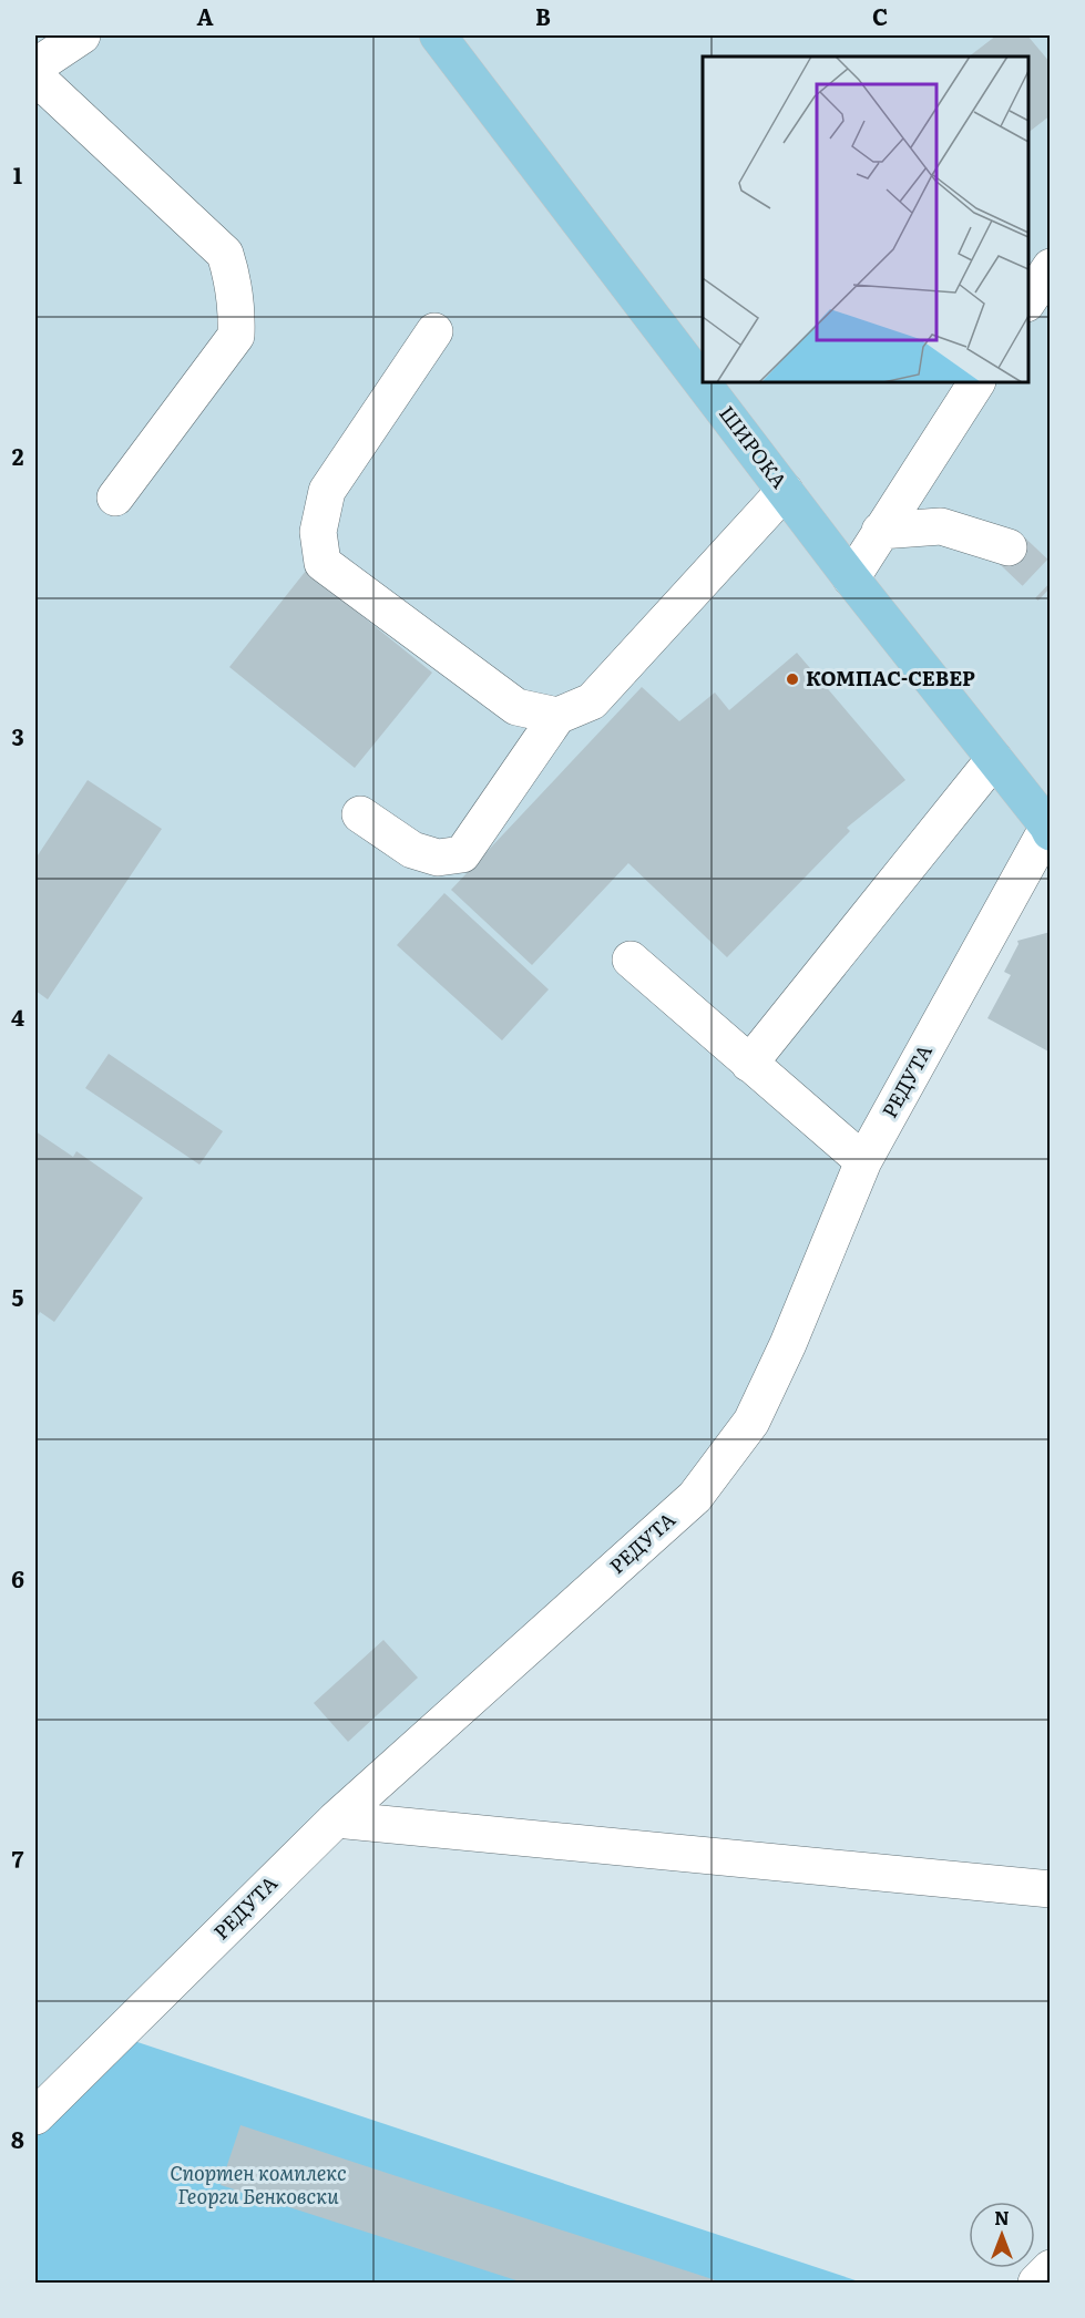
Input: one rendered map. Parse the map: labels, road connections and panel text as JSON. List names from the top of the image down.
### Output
{
  "streets": {
    "main road": ["ШИРОКА"],
    "street": ["РЕДУТА"]
  },
  "crossings": [
    ["ШИРОКА", "РЕДУТА"]
  ],
  "parks": ["Спортен комплекс Георги Бенковски"],
  "places": ["КОМПАС-СЕВЕР"],
  "north": "top",
  "grid": {
    "columns": ["A", "B", "C"],
    "rows": [
      "1",
      "2",
      "3",
      "4",
      "5",
      "6",
      "7",
      "8"
    ]
  }
}
